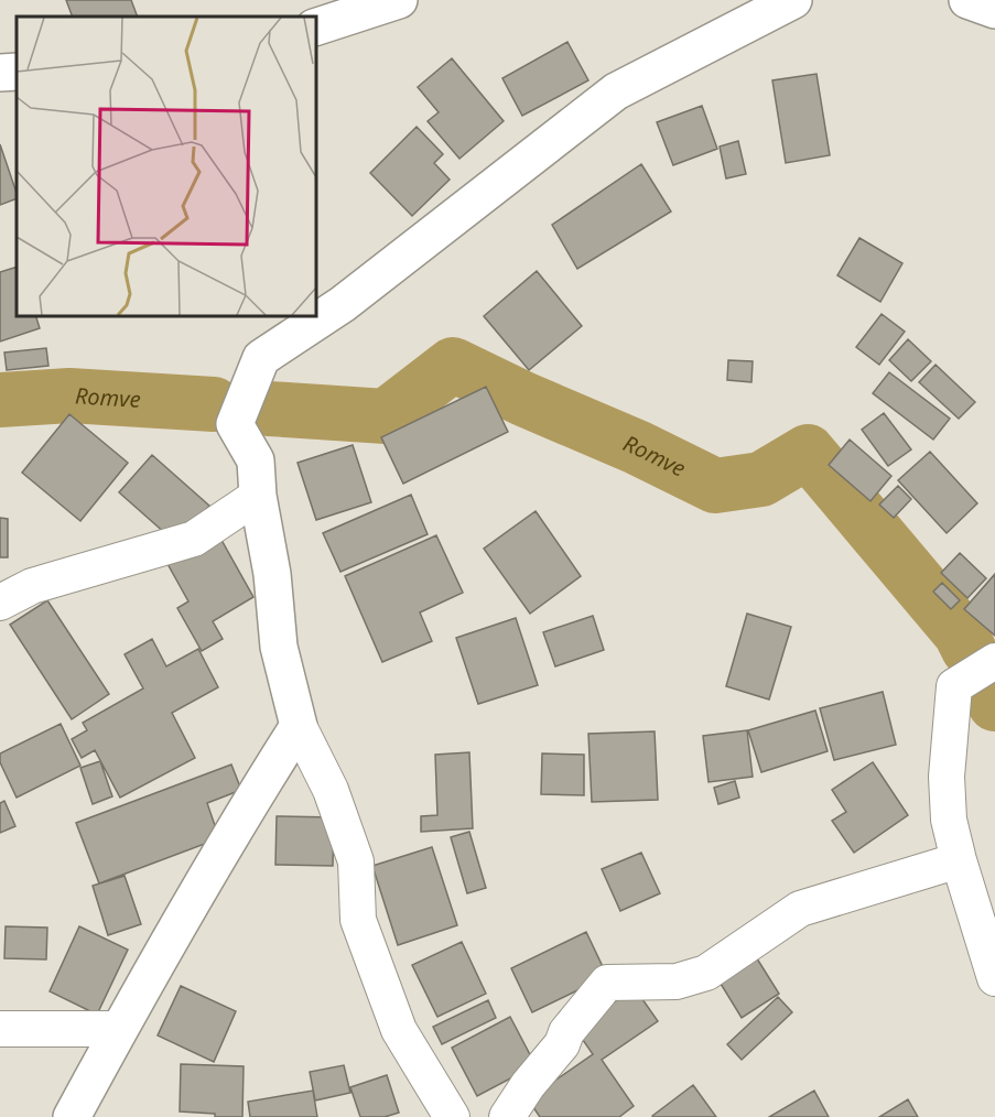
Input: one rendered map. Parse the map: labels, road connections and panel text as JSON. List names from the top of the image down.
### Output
{
  "water": ["Romve"]
}
